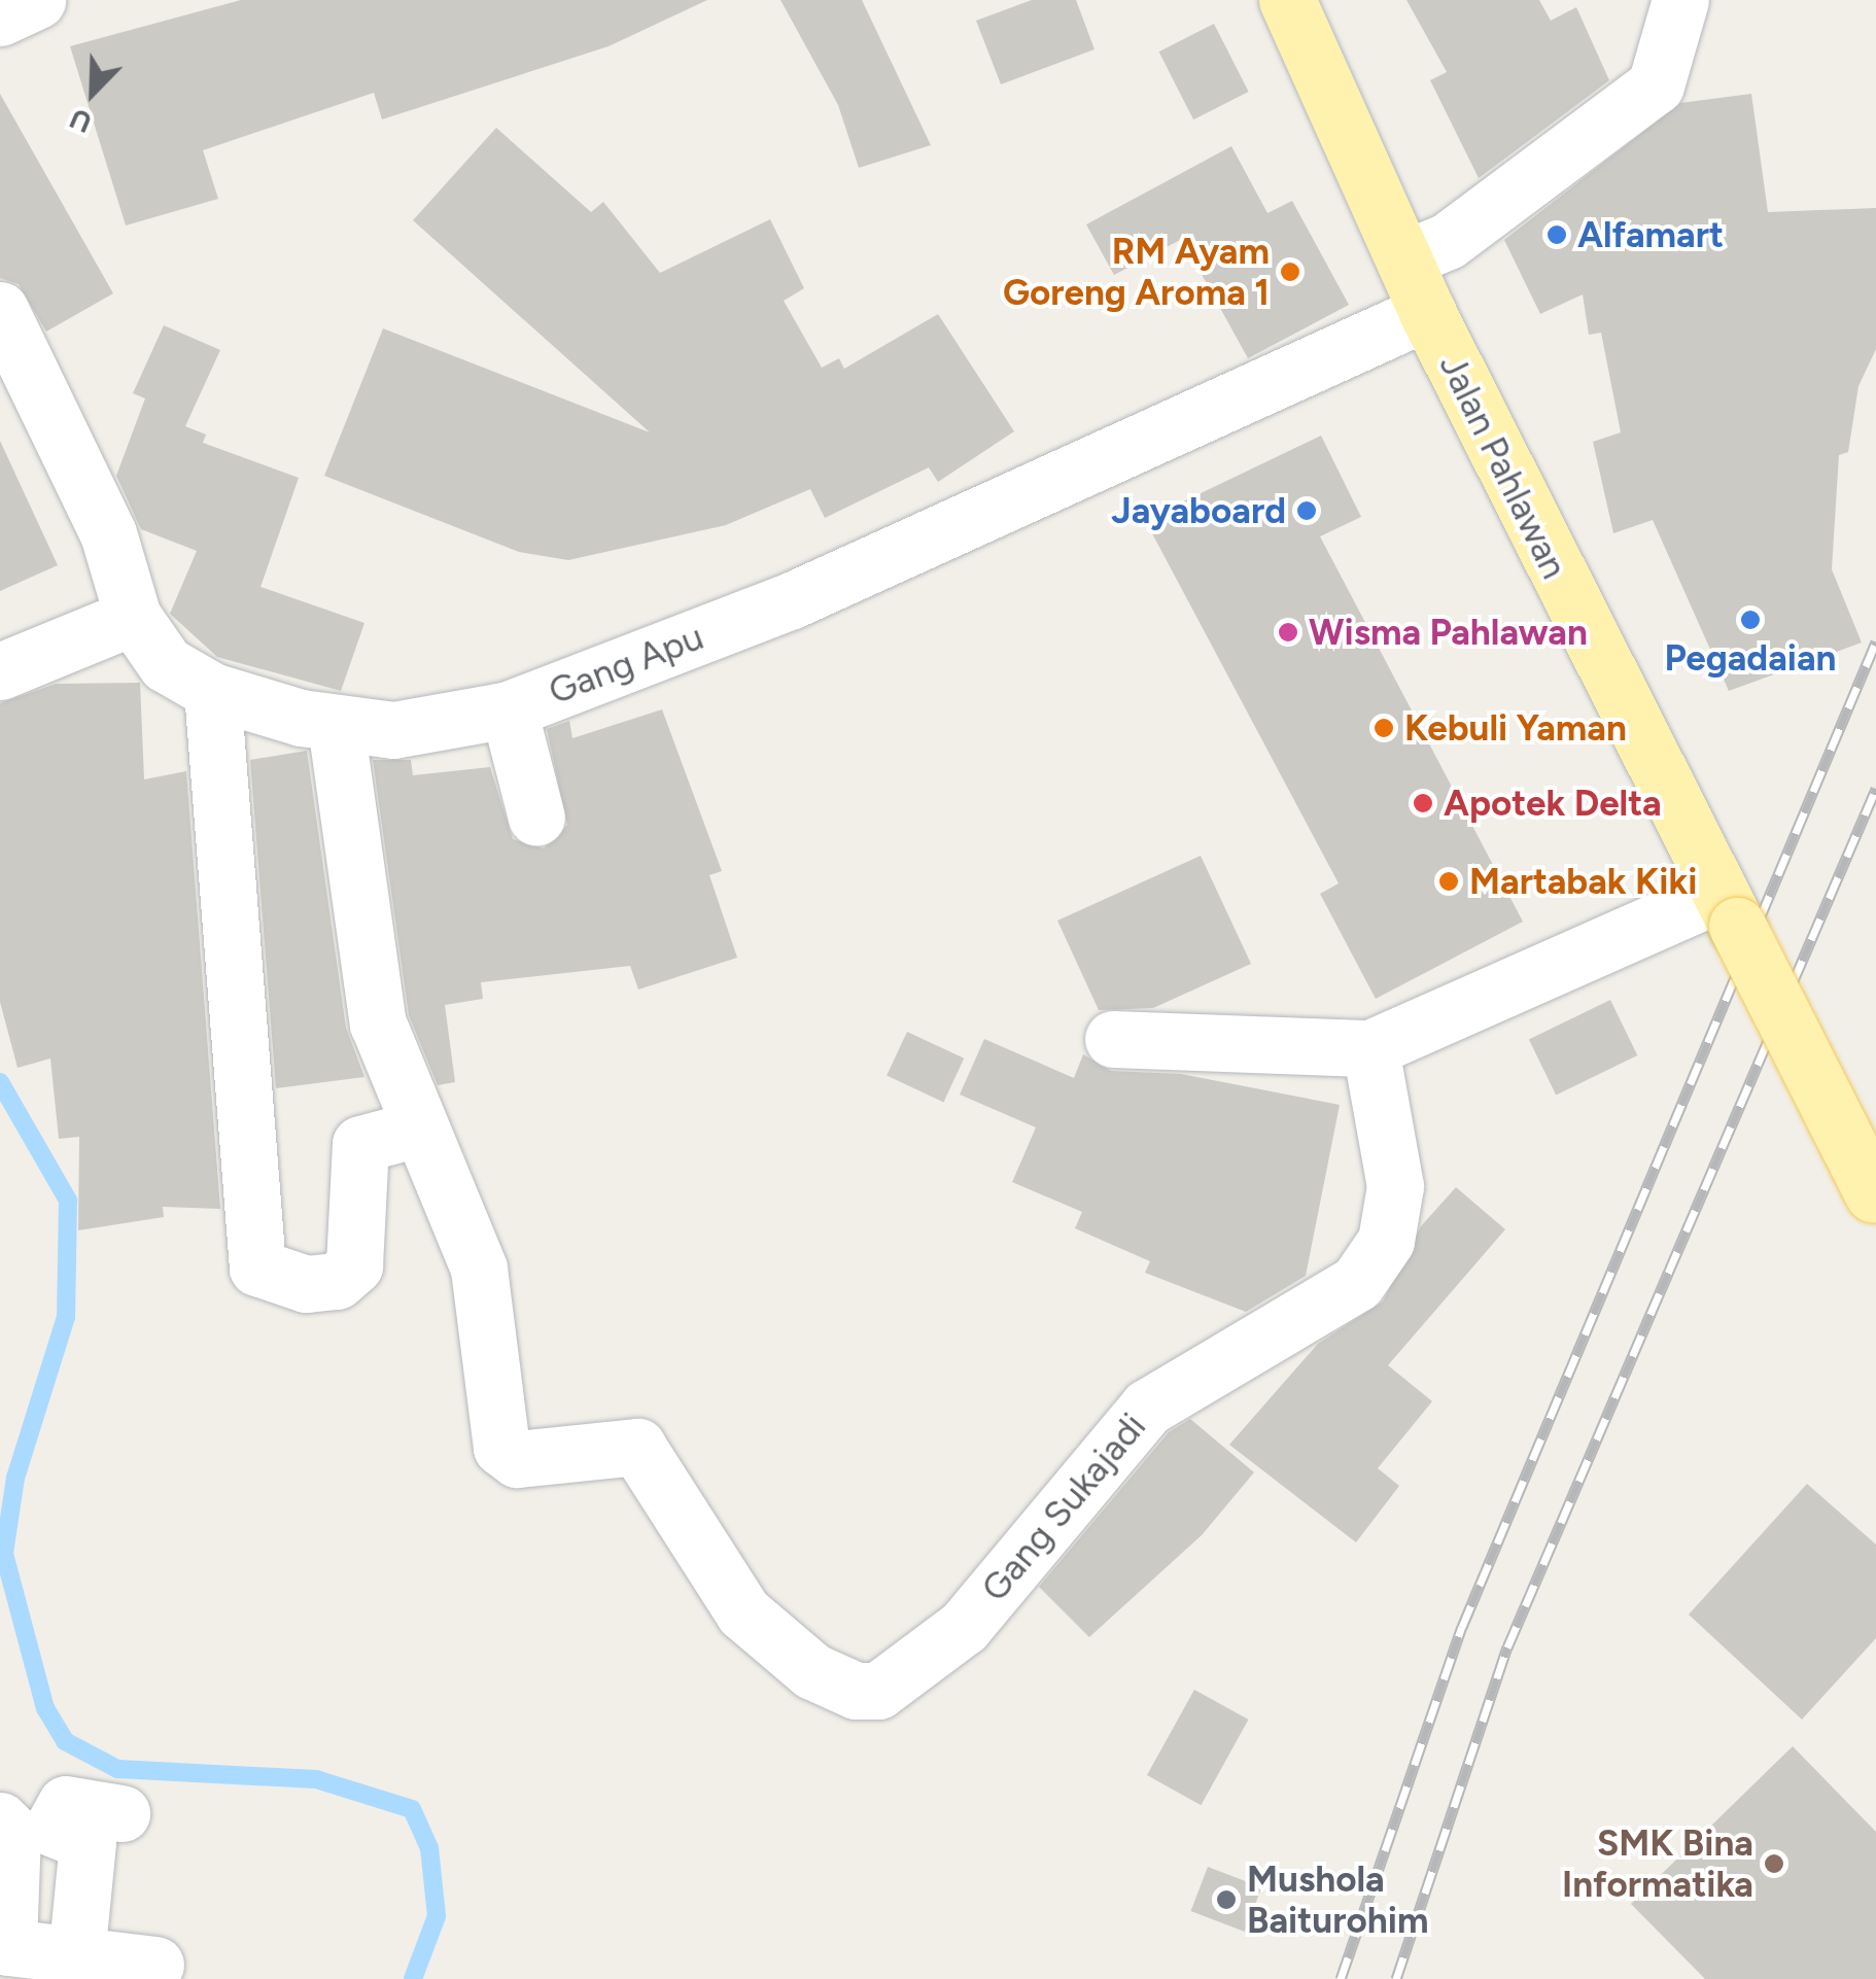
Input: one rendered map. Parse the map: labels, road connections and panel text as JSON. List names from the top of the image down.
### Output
{
  "streets": {
    "main road": ["Jalan Pahlawan"],
    "street": ["Gang Apu", "Gang Sukajadi"]
  },
  "crossings": [
    ["Jalan Pahlawan", "Gang Apu"]
  ],
  "places": [
    "Alfamart",
    "RM Ayam Goreng Aroma 1",
    "Jayaboard",
    "Pegadaian",
    "Wisma Pahlawan",
    "Kebuli Yaman",
    "Apotek Delta",
    "Martabak Kiki",
    "SMK Bina Informatika",
    "Mushola Baiturohim"
  ],
  "north": "bottom left"
}
